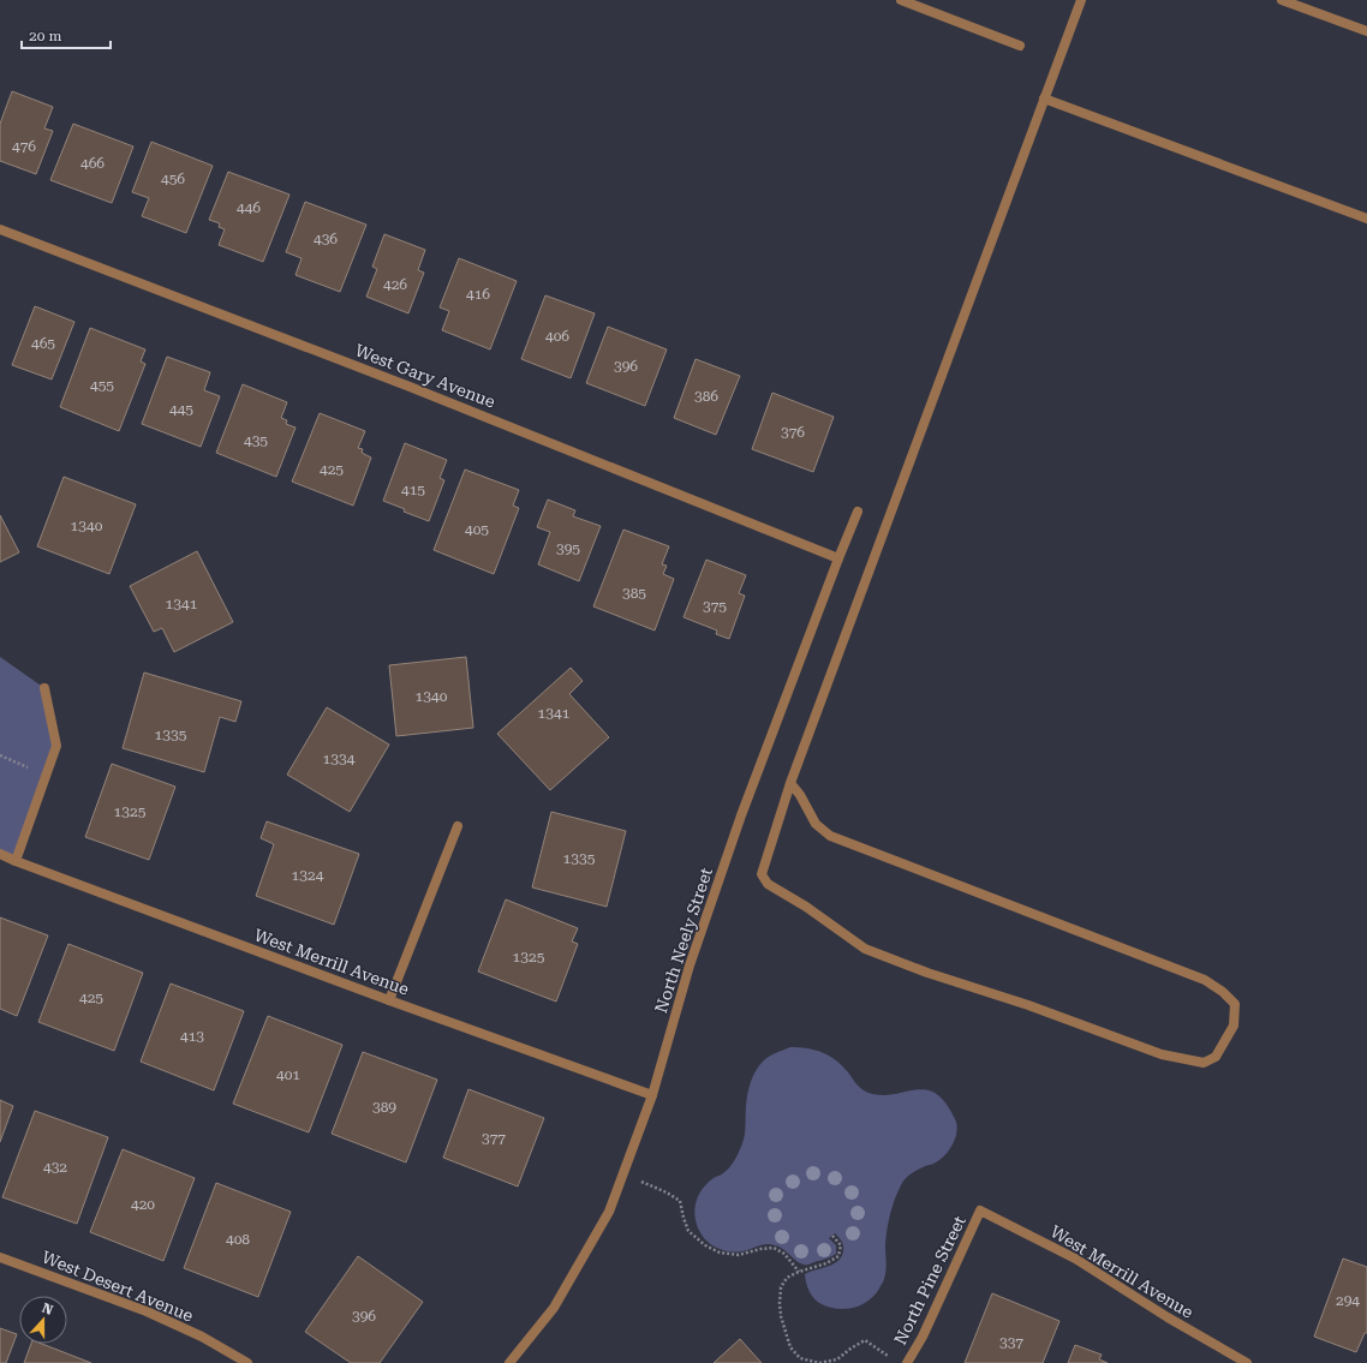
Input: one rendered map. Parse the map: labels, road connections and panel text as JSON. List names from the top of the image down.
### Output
{
  "streets": {
    "street": [
      "West Gary Avenue",
      "North Neely Street",
      "West Merrill Avenue",
      "North Pine Street",
      "West Desert Avenue"
    ]
  },
  "crossings": [
    ["West Gary Avenue", "North Neely Street"],
    ["North Neely Street", "West Merrill Avenue"],
    ["West Merrill Avenue", "North Pine Street"]
  ],
  "house_numbers": [
    "476",
    "466",
    "456",
    "446",
    "436",
    "426",
    "416",
    "406",
    "465",
    "396",
    "455",
    "386",
    "445",
    "376",
    "435",
    "425",
    "415",
    "1340",
    "405",
    "395",
    "385",
    "1341",
    "375",
    "1340",
    "1341",
    "1335",
    "1334",
    "1325",
    "1335",
    "1324",
    "1325",
    "425",
    "413",
    "401",
    "389",
    "377",
    "432",
    "420",
    "408",
    "294",
    "396",
    "337"
  ],
  "scale_bar": "20 m",
  "north": "top"
}
